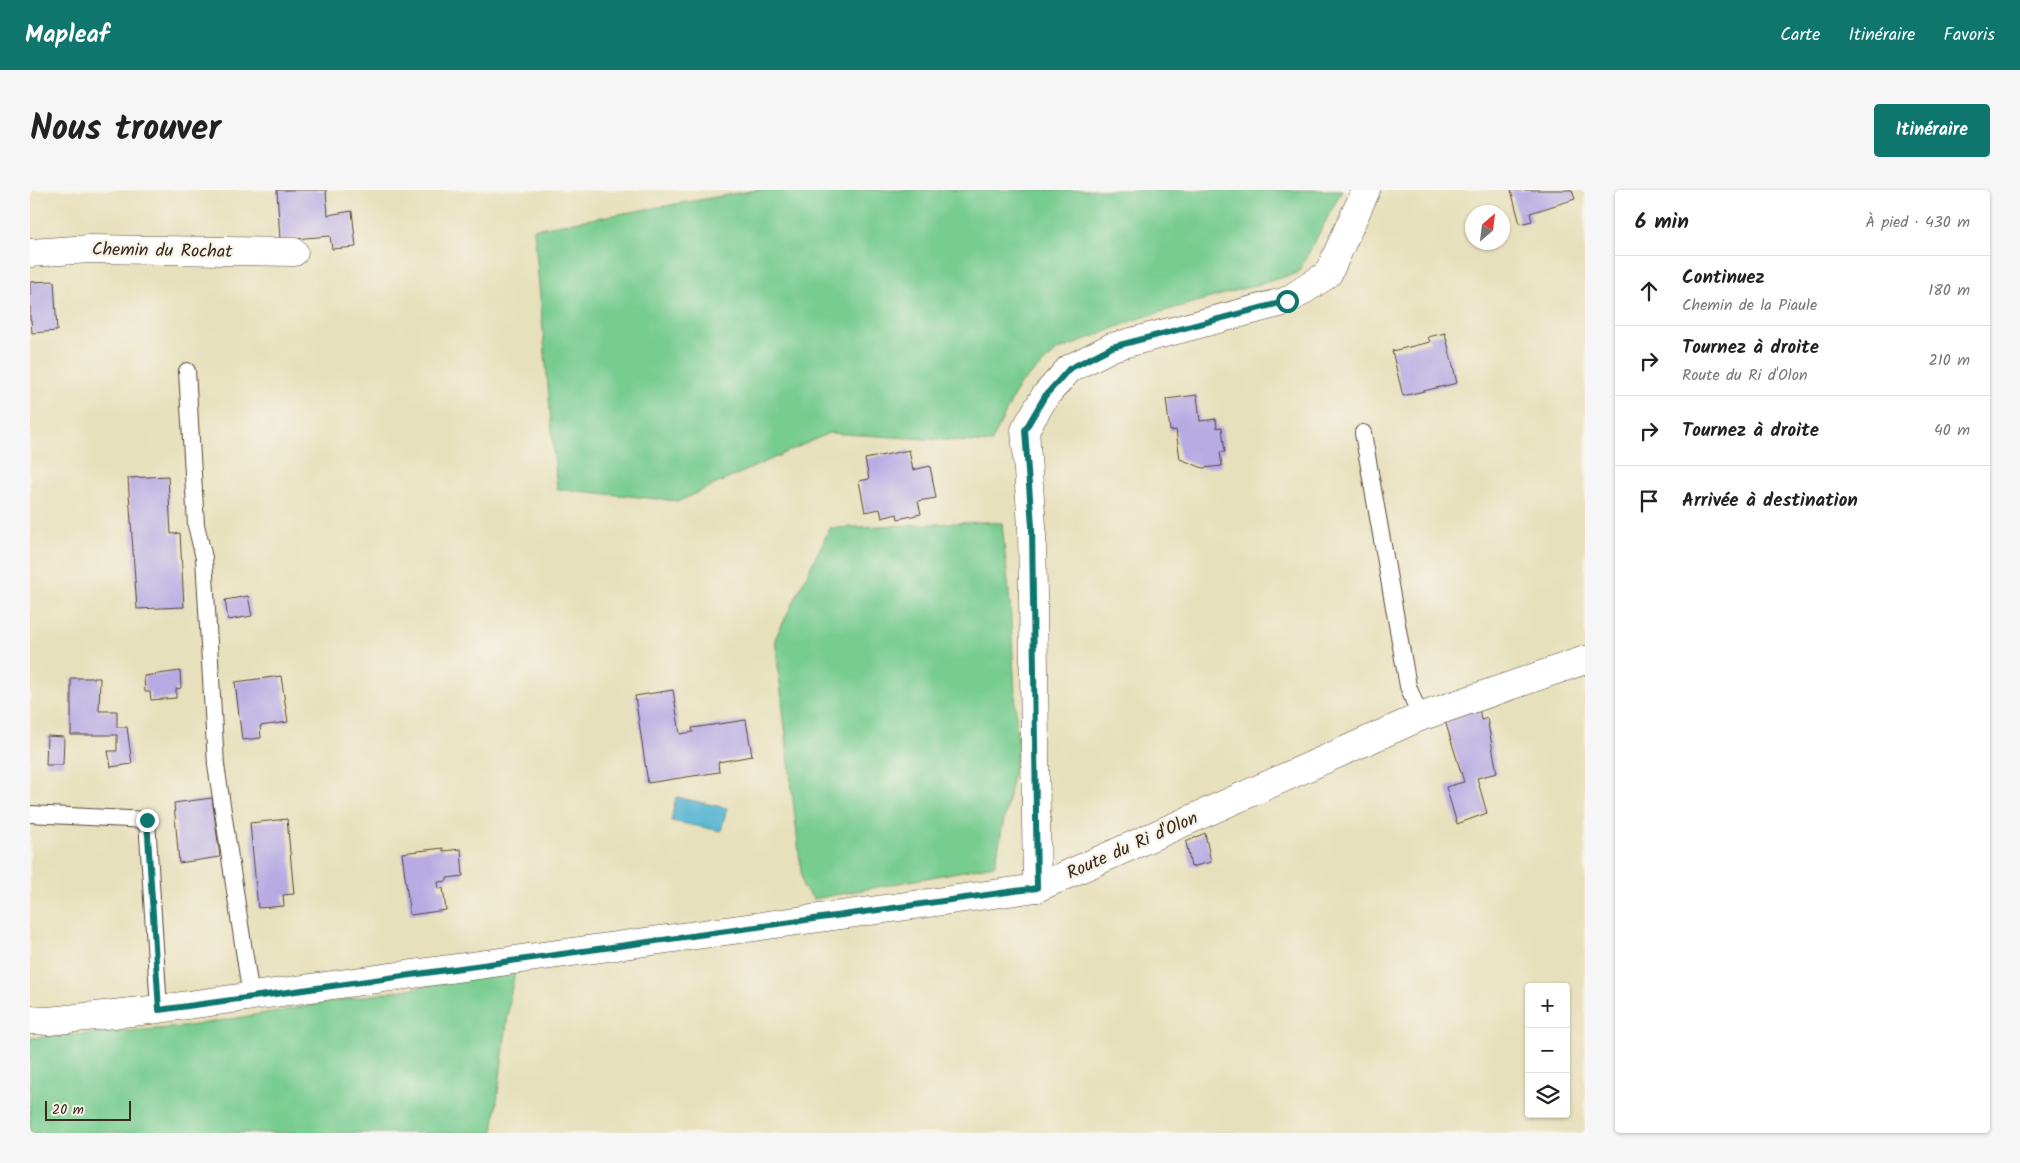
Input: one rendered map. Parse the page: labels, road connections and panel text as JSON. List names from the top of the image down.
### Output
{
  "streets": {
    "street": ["Chemin du Rochat", "Route du Ri d'Olon"]
  },
  "scale_bar": "20 m",
  "north": "top right",
  "page": {
    "header": "Mapleaf",
    "nav": ["Carte", "Itinéraire", "Favoris"],
    "title": "Nous trouver",
    "buttons": "Itinéraire",
    "heading": ["6 min", "À pied · 430 m"],
    "list": [
      ["Continuez", "Chemin de la Piaule", "180 m"],
      ["Tournez à droite", "Route du Ri d'Olon", "210 m"],
      ["Tournez à droite", "40 m"],
      "Arrivée à destination"
    ],
    "map_buttons": ["+", "−"],
    "scale": "20 m"
  }
}
